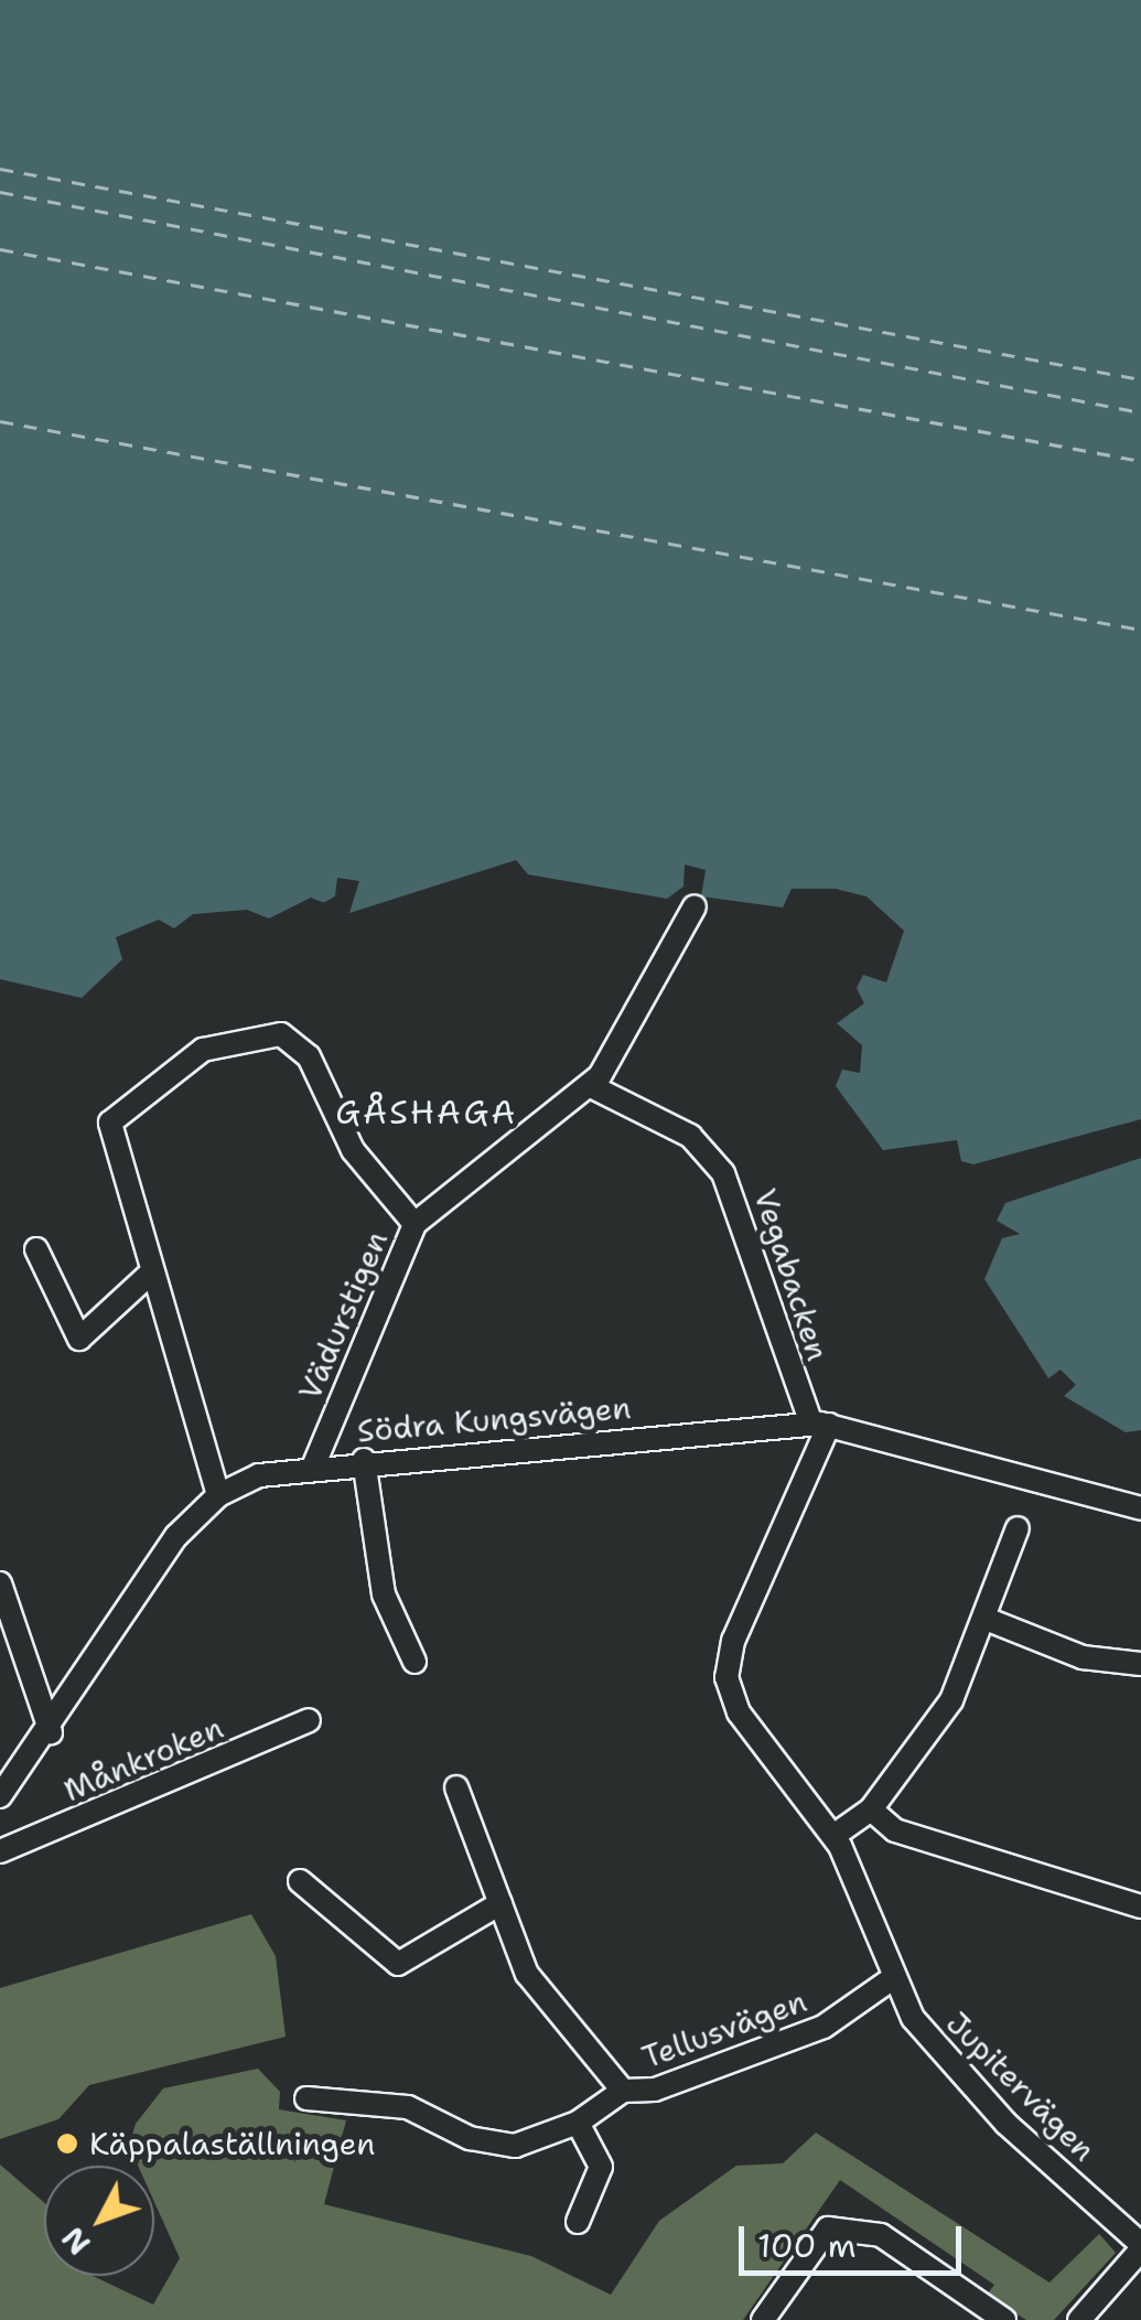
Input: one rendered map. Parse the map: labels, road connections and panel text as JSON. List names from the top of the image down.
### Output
{
  "streets": {
    "street": [
      "Vegabacken",
      "Vädurstigen",
      "Södra Kungsvägen",
      "Månkroken",
      "Tellusvägen",
      "Jupitervägen"
    ]
  },
  "crossings": [
    ["Vegabacken", "Vädurstigen"],
    ["Vegabacken", "Södra Kungsvägen"],
    ["Vegabacken", "Jupitervägen"],
    ["Vädurstigen", "Södra Kungsvägen"],
    ["Södra Kungsvägen", "Jupitervägen"],
    ["Tellusvägen", "Jupitervägen"]
  ],
  "districts": ["GÅSHAGA"],
  "places": ["Käppalaställningen"],
  "scale_bar": "100 m",
  "north": "bottom left"
}
